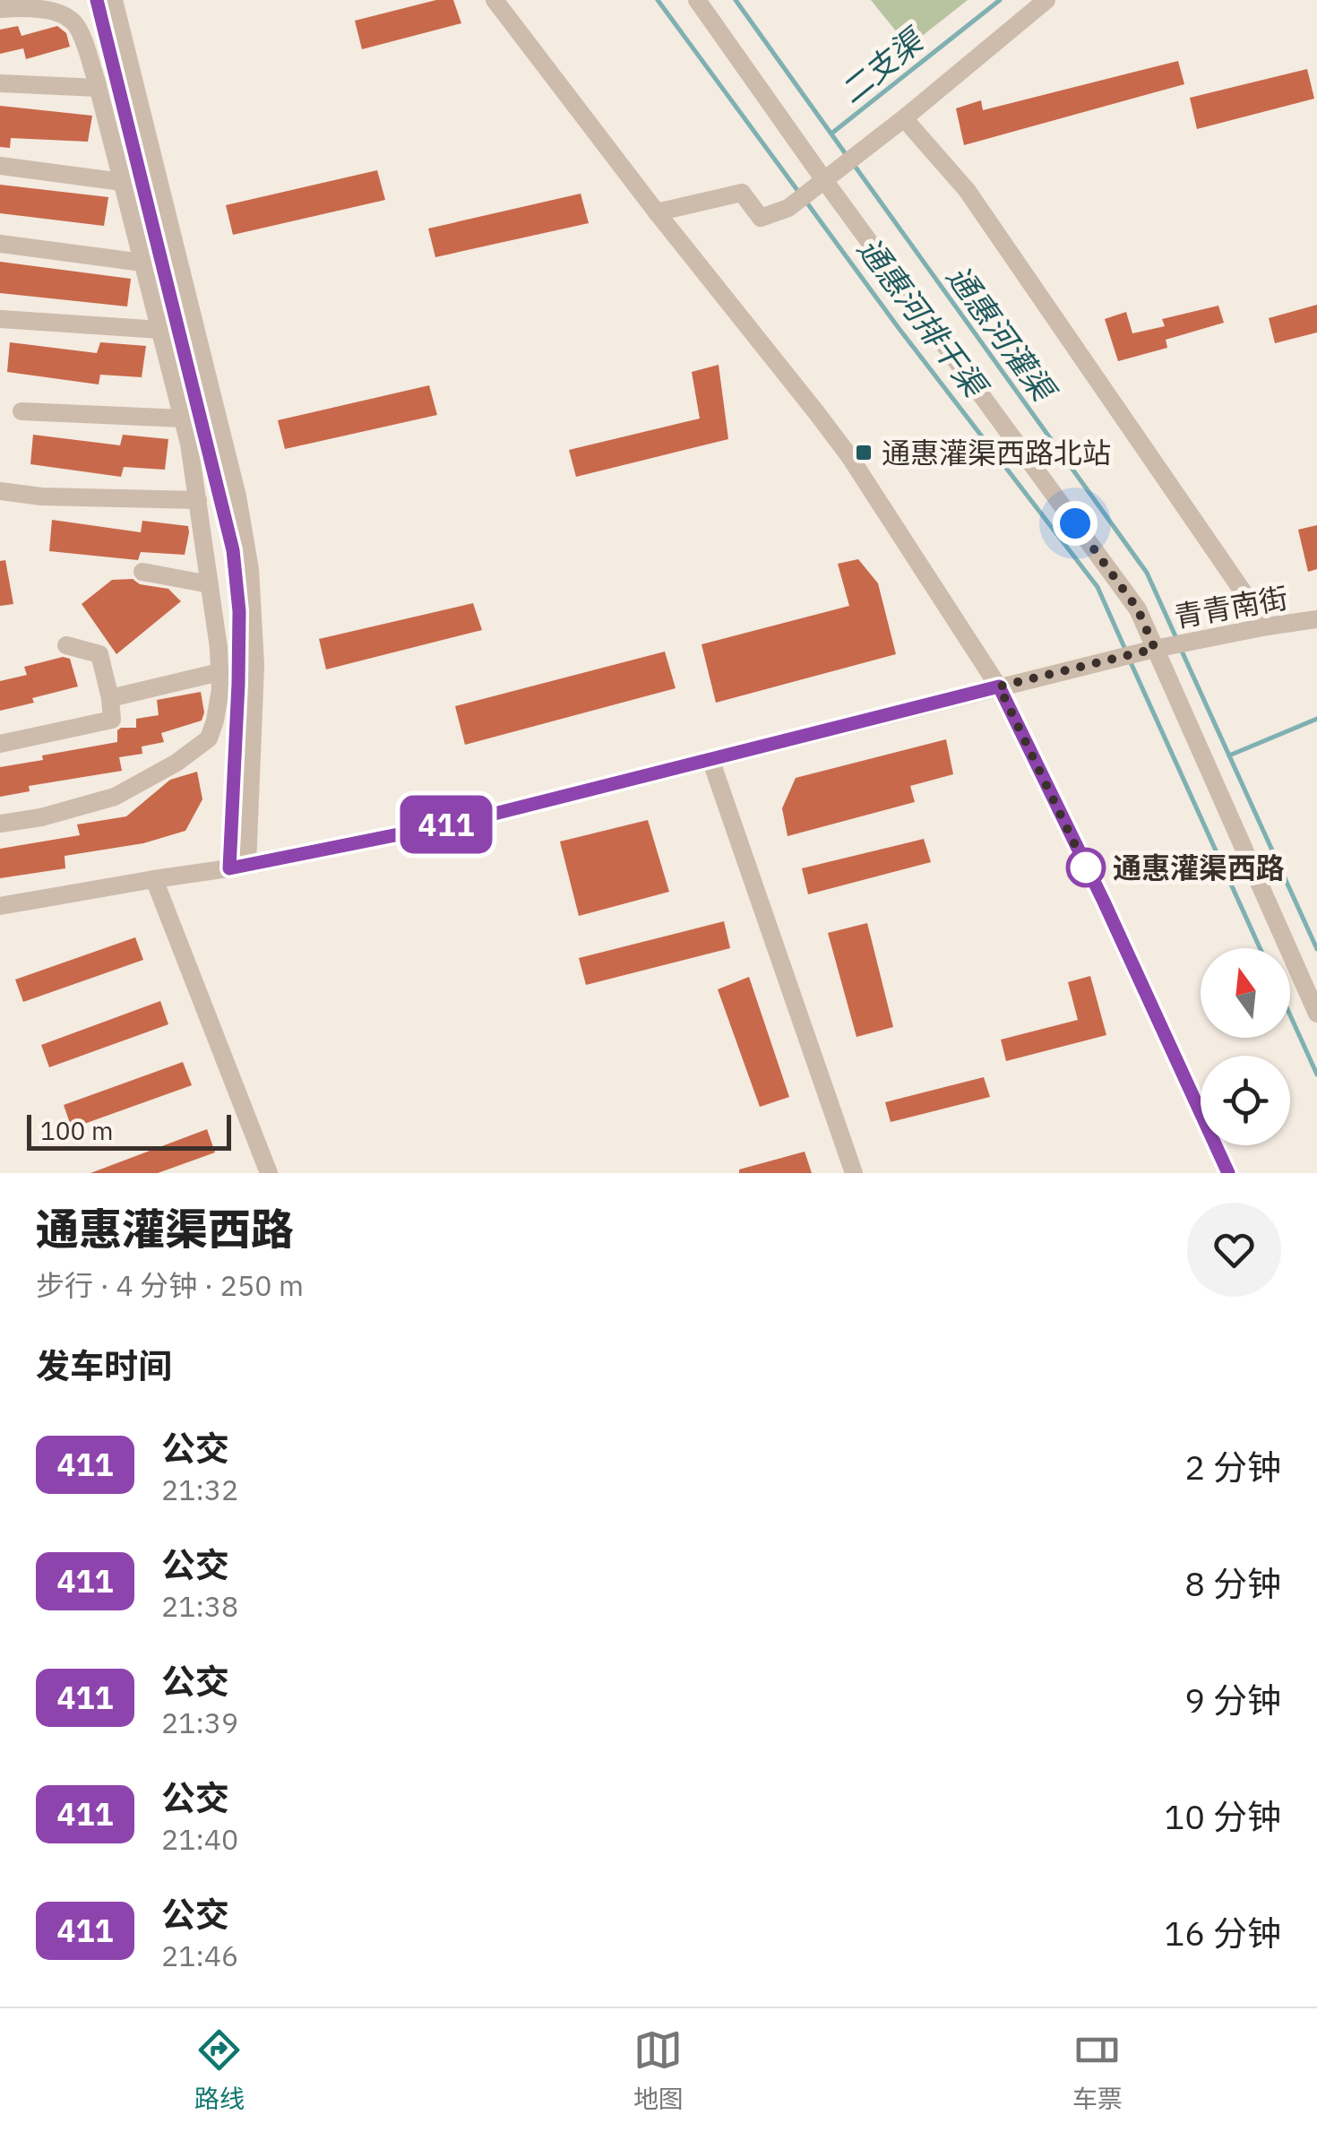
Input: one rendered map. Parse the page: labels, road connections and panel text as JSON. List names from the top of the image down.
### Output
{
  "streets": {
    "street": ["青青南街"]
  },
  "water": ["二支渠", "通惠河排干渠", "通惠河灌渠"],
  "places": {
    "transit": ["通惠灌渠西路北站"],
    "other": ["通惠灌渠西路"]
  },
  "lines": ["bus line 411"],
  "scale_bar": "100 m",
  "north": "top",
  "page": {
    "on_map": "411",
    "scale": "100 m",
    "heading": [
      ["通惠灌渠西路", "步行 · 4 分钟 · 250 m"],
      "发车时间"
    ],
    "list": [
      {
        "mark": "411",
        "name": "公交",
        "note": "21:32",
        "value": "2 分钟"
      },
      {
        "mark": "411",
        "name": "公交",
        "note": "21:38",
        "value": "8 分钟"
      },
      {
        "mark": "411",
        "name": "公交",
        "note": "21:39",
        "value": "9 分钟"
      },
      {
        "mark": "411",
        "name": "公交",
        "note": "21:40",
        "value": "10 分钟"
      },
      {
        "mark": "411",
        "name": "公交",
        "note": "21:46",
        "value": "16 分钟"
      }
    ],
    "tabs": ["路线", "地图", "车票"]
  }
}
